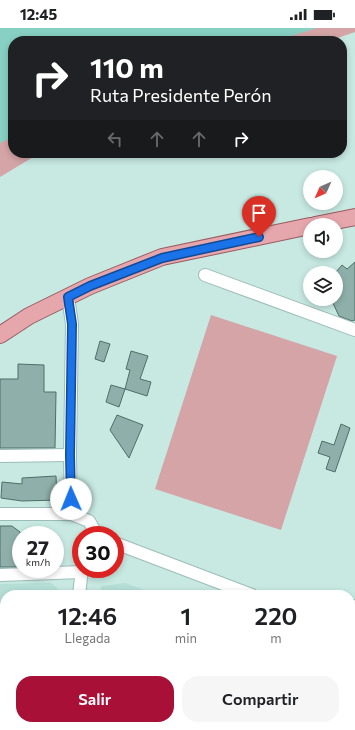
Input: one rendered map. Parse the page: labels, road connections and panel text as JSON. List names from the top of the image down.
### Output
{
  "north": "bottom left",
  "page": {
    "status": "12:45",
    "turn": ["110 m", "Ruta Presidente Perón"],
    "speed": "27 km/h",
    "limit": "30",
    "eta": [
      "12:46",
      "Llegada",
      "1",
      "min",
      "220",
      "m"
    ],
    "buttons": ["Salir", "Compartir"]
  }
}
